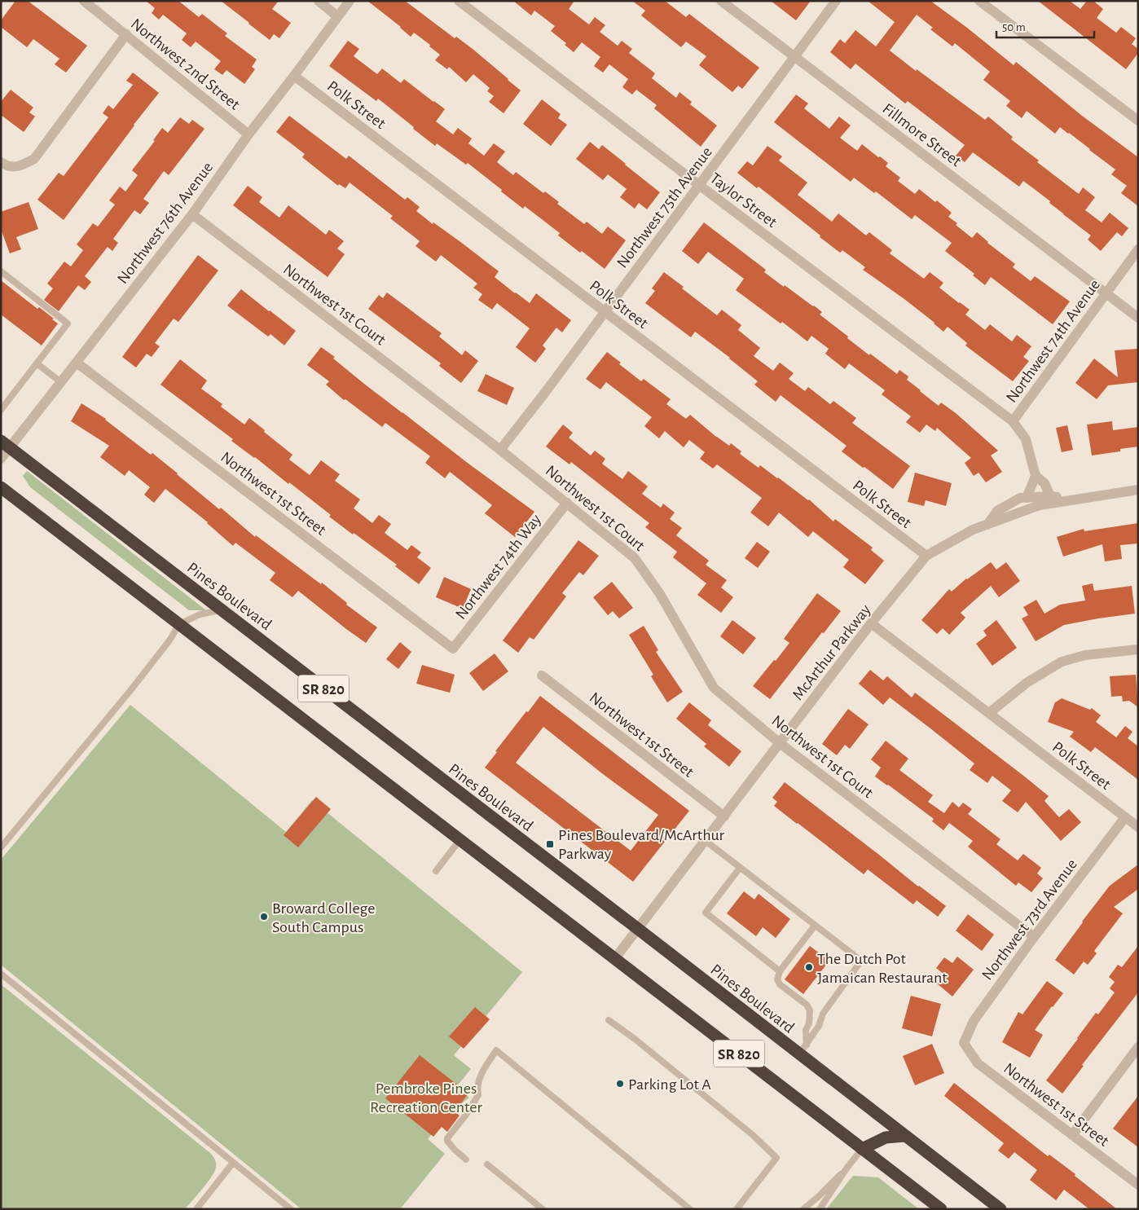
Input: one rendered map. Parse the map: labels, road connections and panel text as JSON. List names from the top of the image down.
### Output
{
  "streets": {
    "highway": ["Pines Boulevard", "SR 820"],
    "street": [
      "Northwest 2nd Street",
      "Polk Street",
      "Fillmore Street",
      "Taylor Street",
      "Northwest 75th Avenue",
      "Northwest 76th Avenue",
      "Northwest 1st Court",
      "Northwest 74th Avenue",
      "Northwest 1st Street",
      "Northwest 74th Way",
      "McArthur Parkway",
      "Northwest 73rd Avenue"
    ]
  },
  "crossings": [
    ["Northwest 2nd Street", "Northwest 76th Avenue"],
    ["Polk Street", "Northwest 75th Avenue"],
    ["Polk Street", "Northwest 76th Avenue"],
    ["Polk Street", "McArthur Parkway"],
    ["Polk Street", "Northwest 73rd Avenue"],
    ["Fillmore Street", "Northwest 75th Avenue"],
    ["Fillmore Street", "Northwest 74th Avenue"],
    ["Taylor Street", "Northwest 75th Avenue"],
    ["Taylor Street", "Northwest 74th Avenue"],
    ["Northwest 75th Avenue", "Northwest 1st Court"],
    ["Northwest 76th Avenue", "Northwest 1st Court"],
    ["Northwest 76th Avenue", "Northwest 1st Street"],
    ["Northwest 76th Avenue", "Pines Boulevard"],
    ["Northwest 1st Court", "Northwest 74th Way"],
    ["Northwest 1st Court", "McArthur Parkway"],
    ["Northwest 1st Court", "Northwest 73rd Avenue"],
    ["Northwest 74th Avenue", "McArthur Parkway"],
    ["Northwest 1st Street", "Northwest 74th Way"],
    ["Northwest 1st Street", "McArthur Parkway"],
    ["Northwest 1st Street", "Northwest 73rd Avenue"],
    ["Pines Boulevard", "McArthur Parkway"],
    ["McArthur Parkway", "SR 820"]
  ],
  "parks": ["Pembroke Pines Recreation Center"],
  "places": {
    "transit": ["Pines Boulevard/McArthur Parkway"],
    "other": ["Broward College South Campus", "The Dutch Pot Jamaican Restaurant", "Parking Lot A"]
  },
  "scale_bar": "50 m"
}
